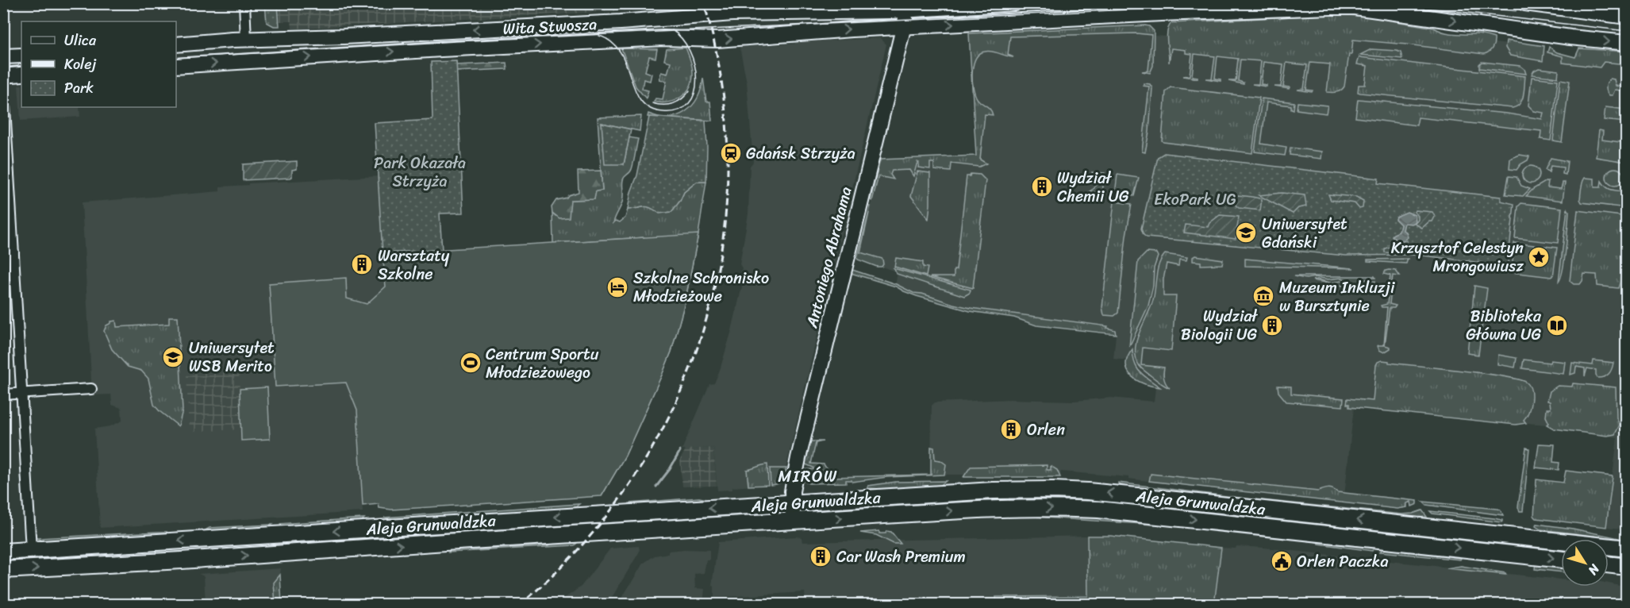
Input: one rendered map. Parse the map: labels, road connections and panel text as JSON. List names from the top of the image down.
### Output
{
  "streets": {
    "main road": ["Aleja Grunwaldzka"],
    "street": ["Wita Stwosza", "Antoniego Abrahama"]
  },
  "crossings": [
    ["Wita Stwosza", "Antoniego Abrahama"],
    ["Antoniego Abrahama", "Aleja Grunwaldzka"]
  ],
  "districts": ["MIRÓW"],
  "parks": ["Park Okazała Strzyża", "EkoPark UG"],
  "places": {
    "station": ["Gdańsk Strzyża"],
    "building": [
      "Wydział Chemii UG",
      "Warsztaty Szkolne",
      "Wydział Biologii UG",
      "Orlen",
      "Car Wash Premium"
    ],
    "school or university": ["Uniwersytet Gdański", "Uniwersytet WSB Merito"],
    "place": ["Krzysztof Celestyn Mrongowiusz"],
    "hotel": ["Szkolne Schronisko Młodzieżowe"],
    "museum": ["Muzeum Inkluzji w Bursztynie"],
    "library": ["Biblioteka Główna UG"],
    "sports": ["Centrum Sportu Młodzieżowego"],
    "public building": ["Orlen Paczka"]
  },
  "legend": ["Ulica", "Kolej", "Park"],
  "north": "bottom right"
}
